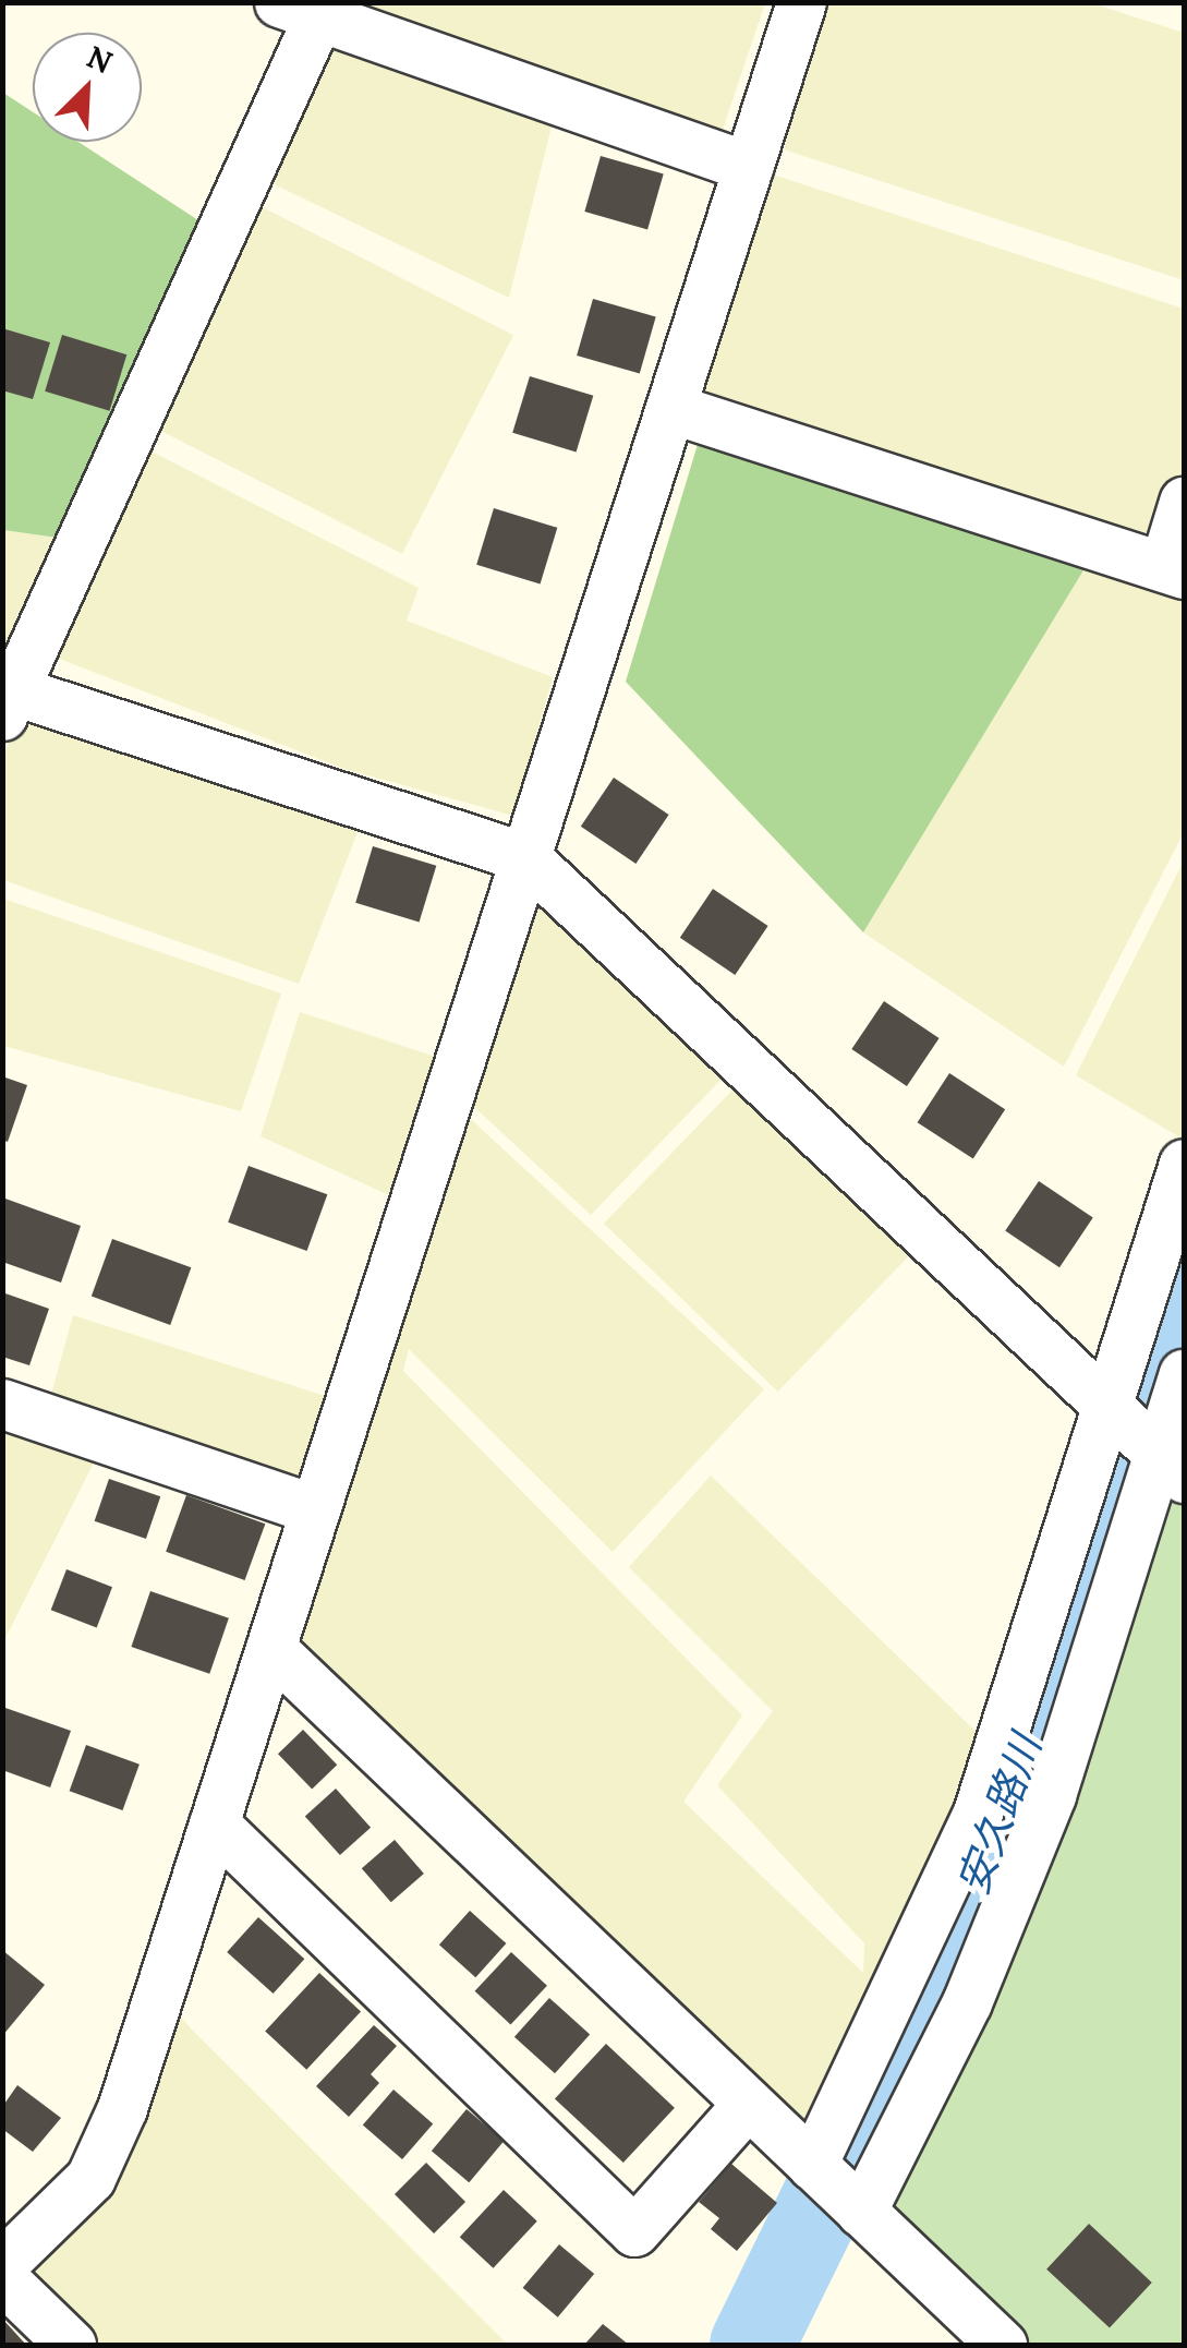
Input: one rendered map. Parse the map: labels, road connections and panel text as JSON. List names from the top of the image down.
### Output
{
  "water": ["安久路川"],
  "north": "top right"
}
